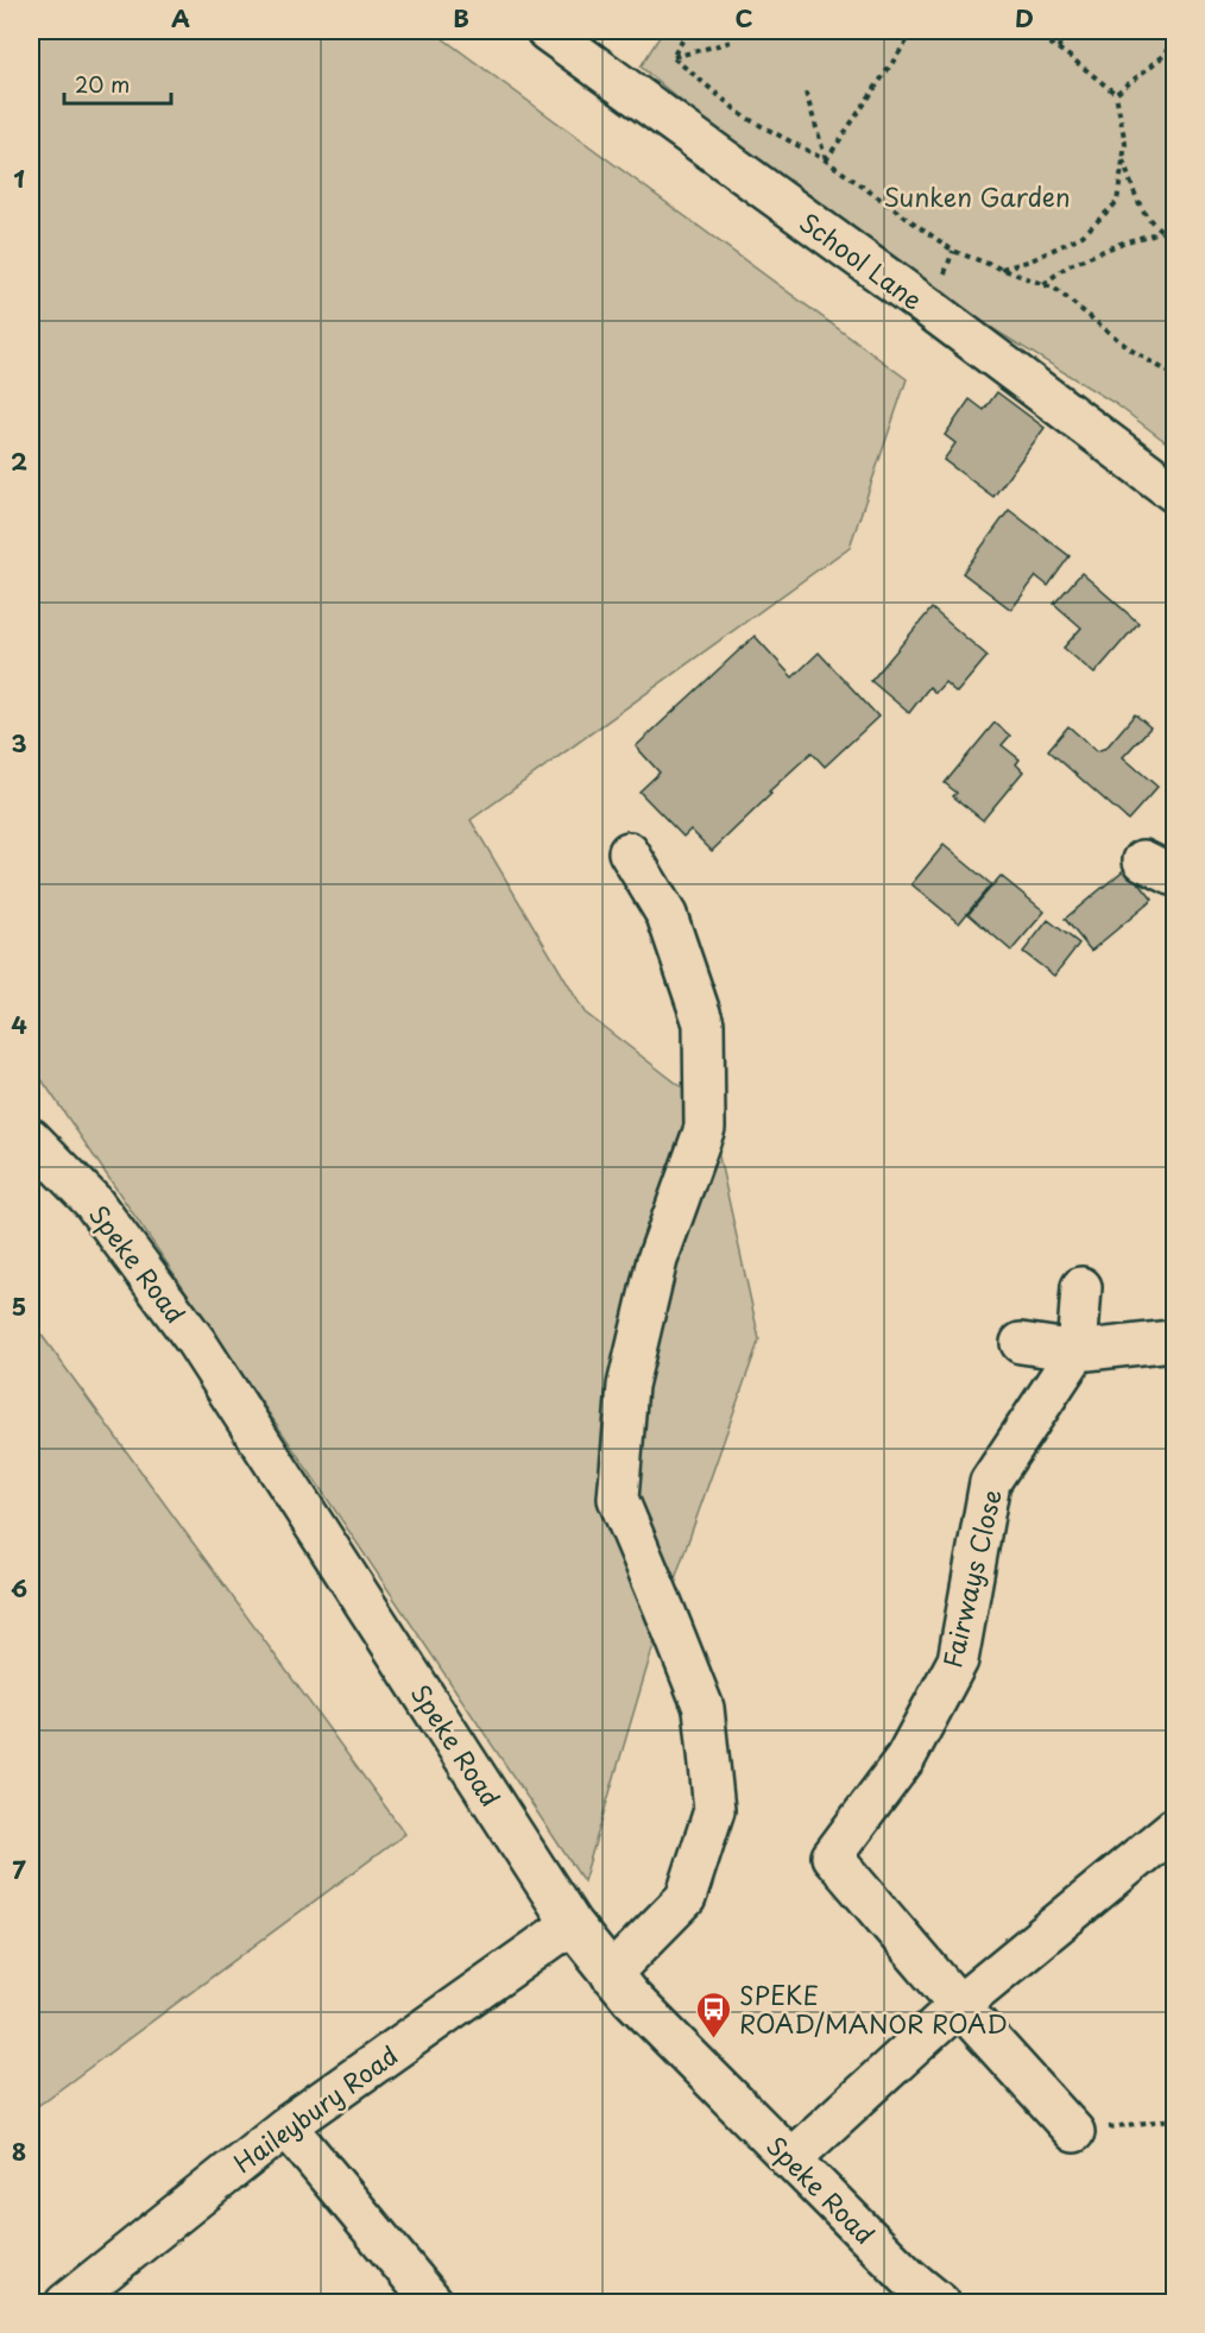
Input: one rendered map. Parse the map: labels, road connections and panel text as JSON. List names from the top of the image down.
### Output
{
  "streets": {
    "street": [
      "School Lane",
      "Speke Road",
      "Fairways Close",
      "Haileybury Road"
    ]
  },
  "crossings": [
    ["Speke Road", "Haileybury Road"]
  ],
  "parks": ["Sunken Garden"],
  "places": {
    "bus stop": ["SPEKE ROAD/MANOR ROAD"]
  },
  "scale_bar": "20 m",
  "grid": {
    "columns": [
      "A",
      "B",
      "C",
      "D"
    ],
    "rows": [
      "1",
      "2",
      "3",
      "4",
      "5",
      "6",
      "7",
      "8"
    ]
  }
}
